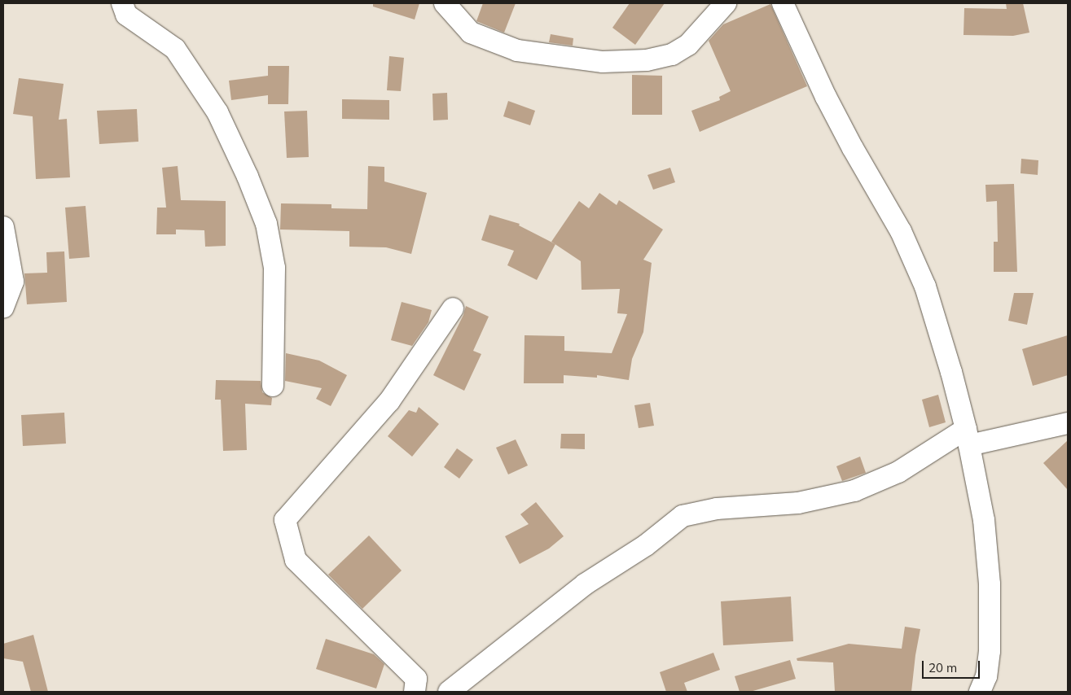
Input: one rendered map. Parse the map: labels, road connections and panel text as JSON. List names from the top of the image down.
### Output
{
  "scale_bar": "20 m"
}
